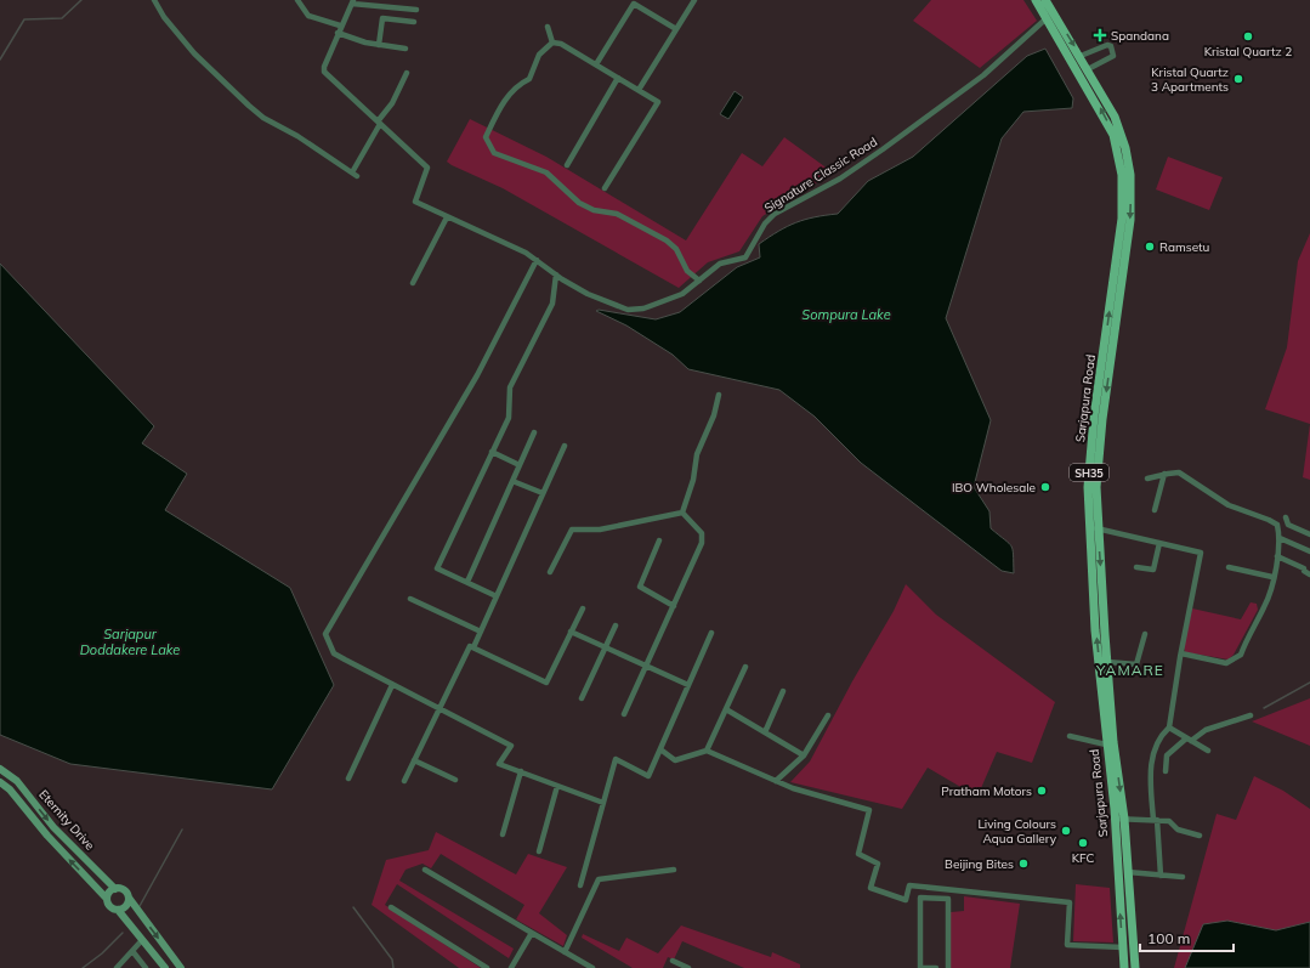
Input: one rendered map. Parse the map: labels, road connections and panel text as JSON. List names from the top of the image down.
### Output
{
  "streets": {
    "main road": ["Sarjapura Road", "SH35"],
    "street": ["Signature Classic Road", "Eternity Drive"]
  },
  "crossings": [
    ["Signature Classic Road", "Sarjapura Road"]
  ],
  "districts": ["YAMARE"],
  "water": ["Sompura Lake", "Sarjapur Doddakere Lake"],
  "places": {
    "health": ["Spandana"],
    "other": [
      "Kristal Quartz 2",
      "Kristal Quartz 3 Apartments",
      "Ramsetu",
      "IBO Wholesale",
      "Pratham Motors",
      "Living Colours Aqua Gallery",
      "KFC",
      "Beijing Bites"
    ]
  },
  "scale_bar": "100 m"
}
